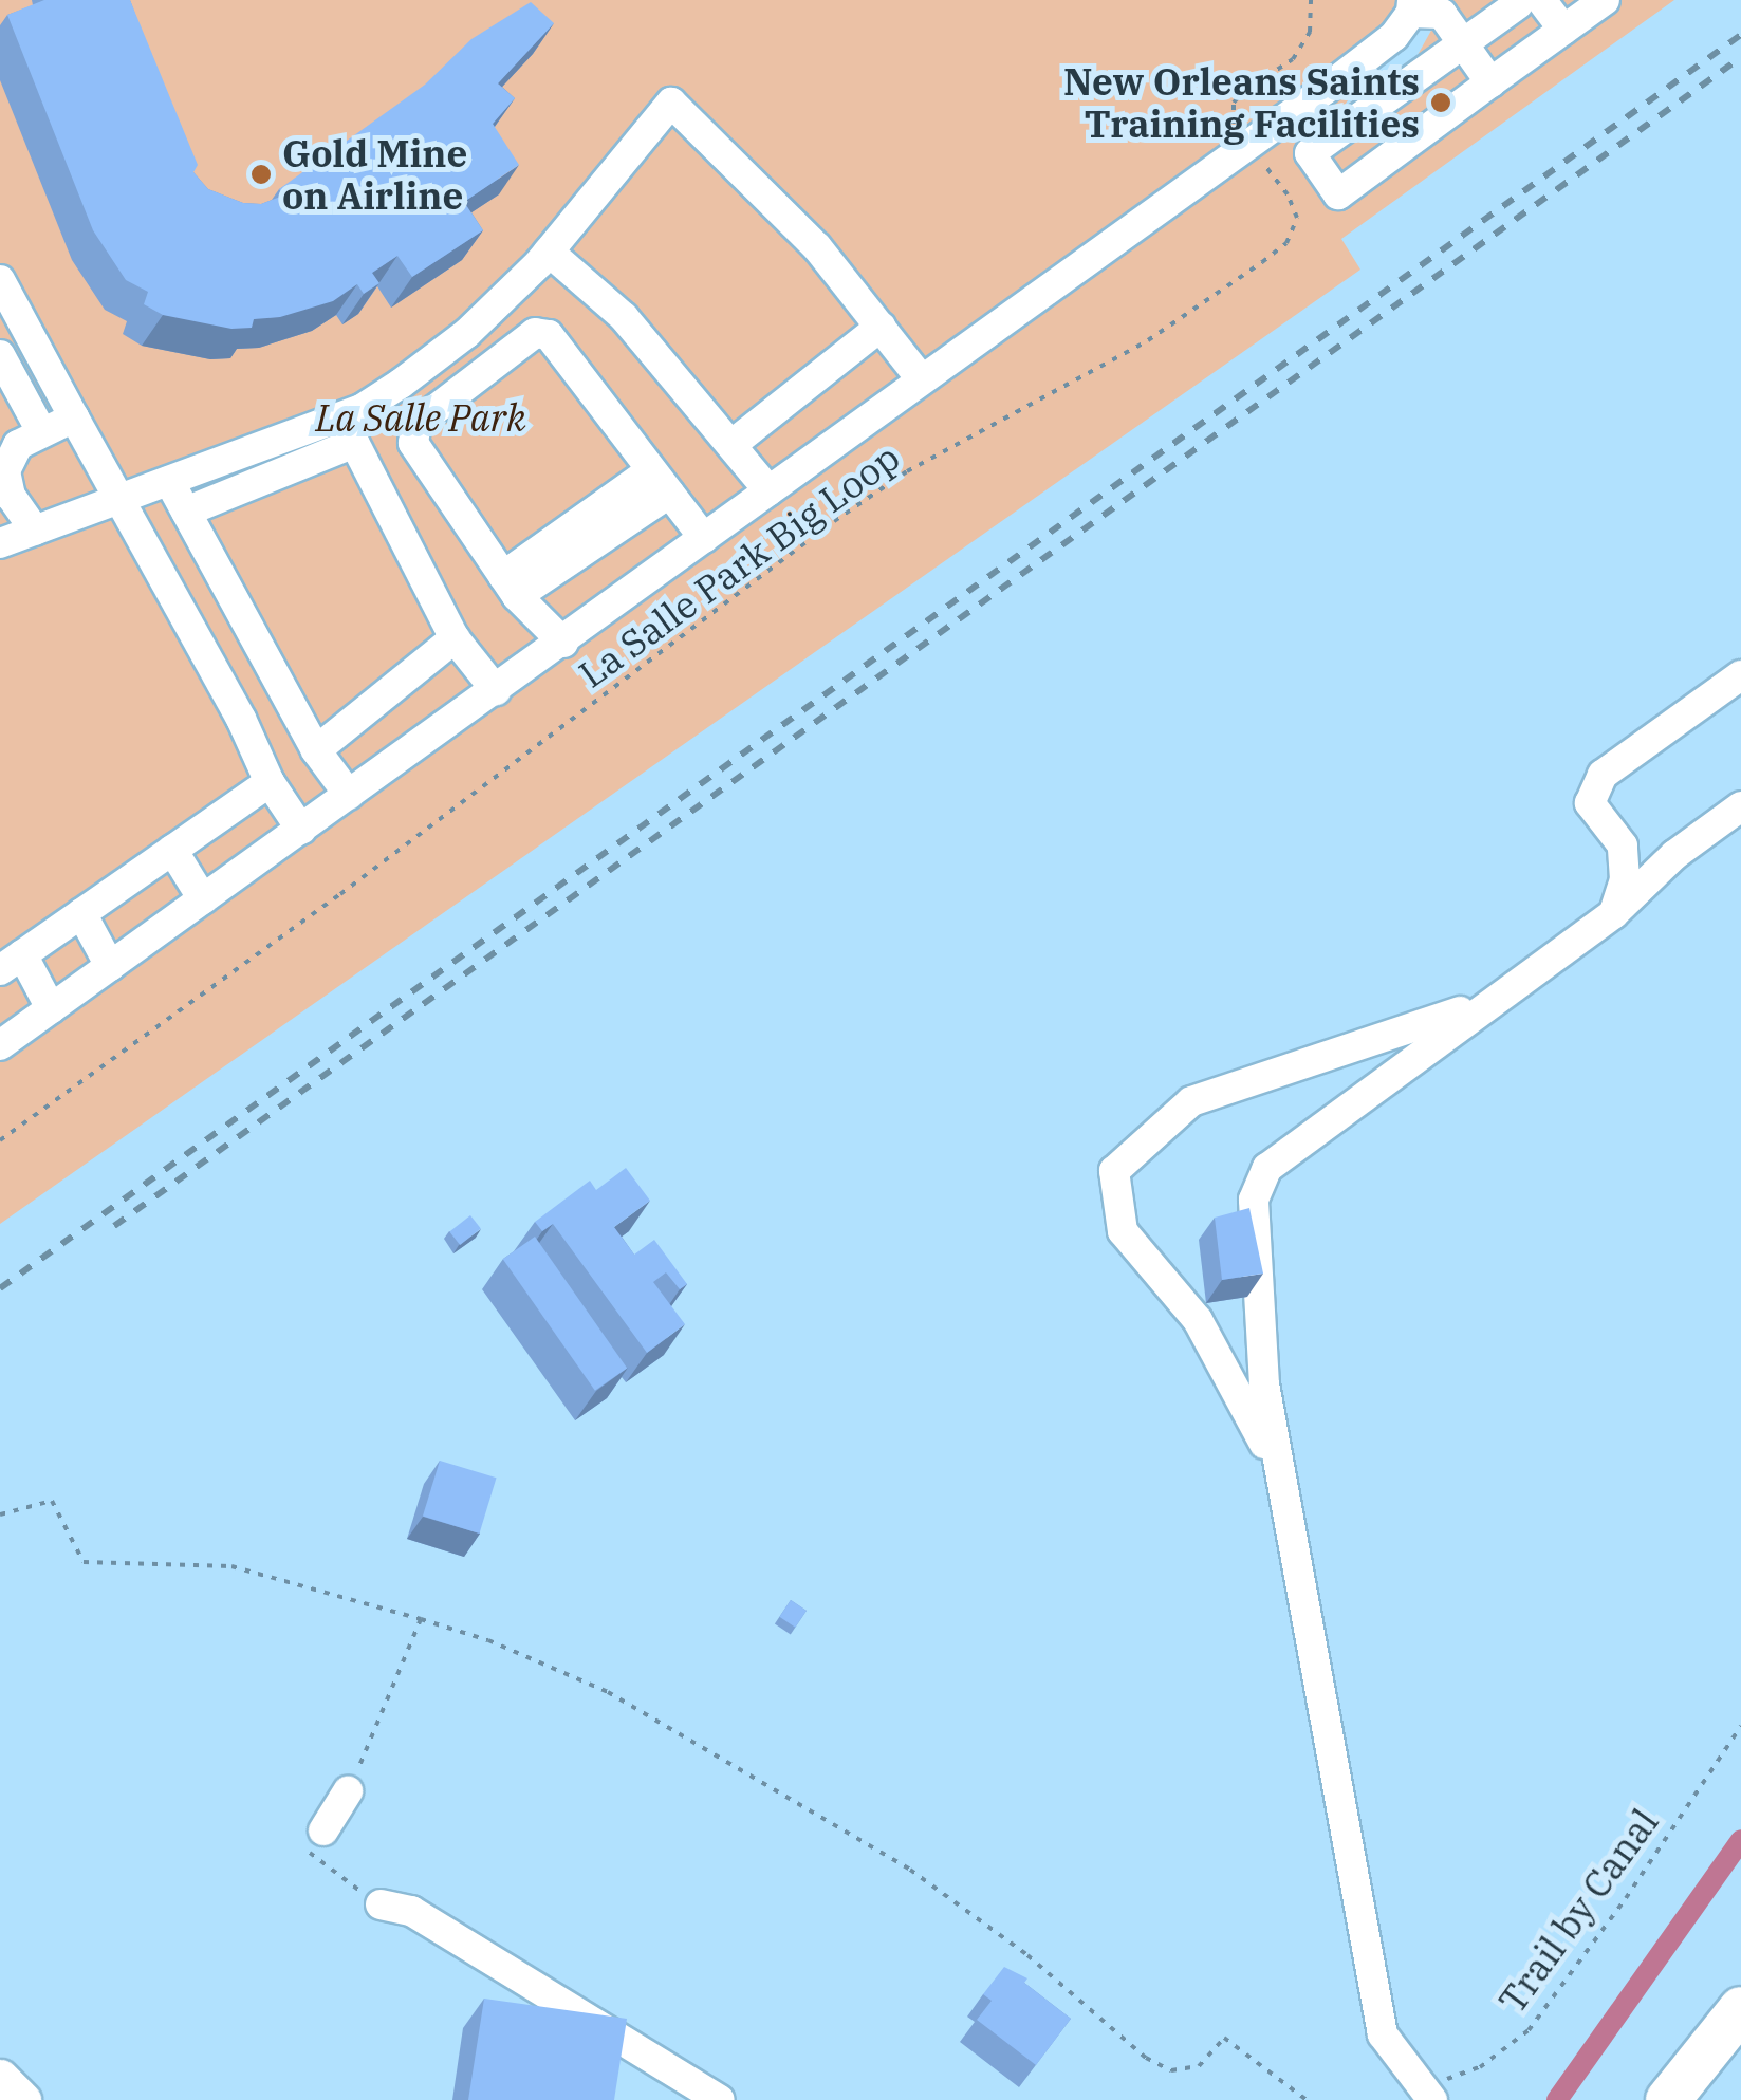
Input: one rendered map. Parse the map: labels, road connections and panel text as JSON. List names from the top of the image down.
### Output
{
  "streets": {
    "path": ["La Salle Park Big Loop", "Trail by Canal"]
  },
  "parks": ["La Salle Park"],
  "places": ["New Orleans Saints Training Facilities", "Gold Mine on Airline"]
}
